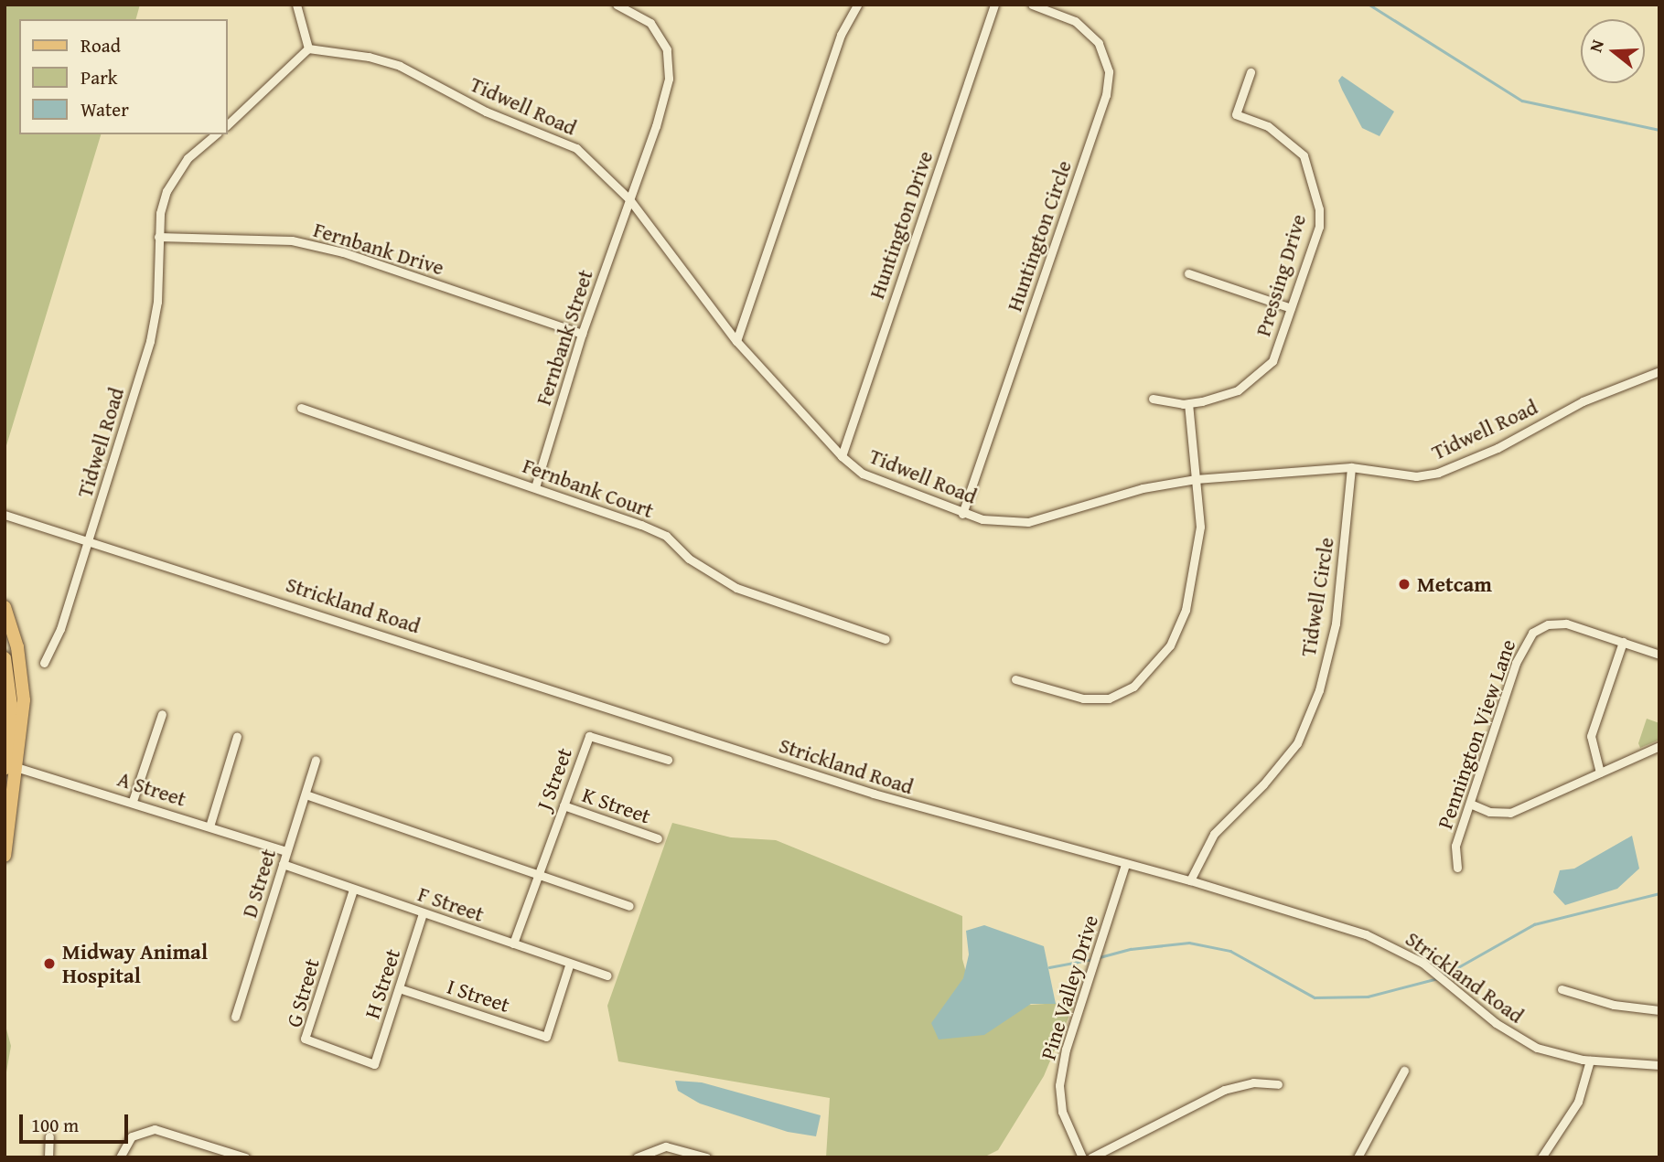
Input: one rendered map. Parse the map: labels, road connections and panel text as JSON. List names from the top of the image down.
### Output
{
  "streets": {
    "street": [
      "Tidwell Road",
      "Huntington Drive",
      "Huntington Circle",
      "Fernbank Drive",
      "Pressing Drive",
      "Fernbank Street",
      "Fernbank Court",
      "Tidwell Circle",
      "Strickland Road",
      "Pennington View Lane",
      "J Street",
      "A Street",
      "K Street",
      "D Street",
      "F Street",
      "H Street",
      "Pine Valley Drive",
      "G Street",
      "I Street"
    ]
  },
  "crossings": [
    ["Tidwell Road", "Huntington Drive"],
    ["Tidwell Road", "Huntington Circle"],
    ["Tidwell Road", "Fernbank Drive"],
    ["Tidwell Road", "Fernbank Street"],
    ["Tidwell Road", "Tidwell Circle"],
    ["Tidwell Road", "Strickland Road"],
    ["Fernbank Drive", "Fernbank Street"],
    ["Fernbank Street", "Fernbank Court"],
    ["Tidwell Circle", "Strickland Road"],
    ["Strickland Road", "Pine Valley Drive"],
    ["J Street", "K Street"],
    ["A Street", "D Street"],
    ["D Street", "F Street"],
    ["F Street", "H Street"],
    ["F Street", "G Street"],
    ["F Street", "I Street"],
    ["H Street", "G Street"],
    ["H Street", "I Street"]
  ],
  "places": ["Metcam", "Midway Animal Hospital"],
  "legend": ["Road", "Park", "Water"],
  "scale_bar": "100 m",
  "north": "left"
}
